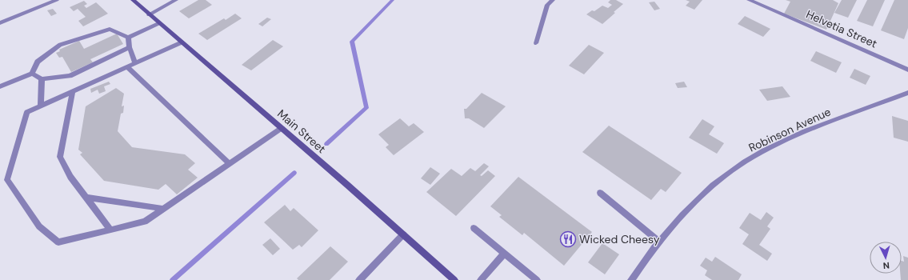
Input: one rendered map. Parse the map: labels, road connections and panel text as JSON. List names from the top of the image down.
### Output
{
  "streets": {
    "main road": ["Main Street"],
    "street": ["Helvetia Street", "Robinson Avenue"]
  },
  "places": {
    "restaurant": ["Wicked Cheesy"]
  },
  "north": "bottom"
}
